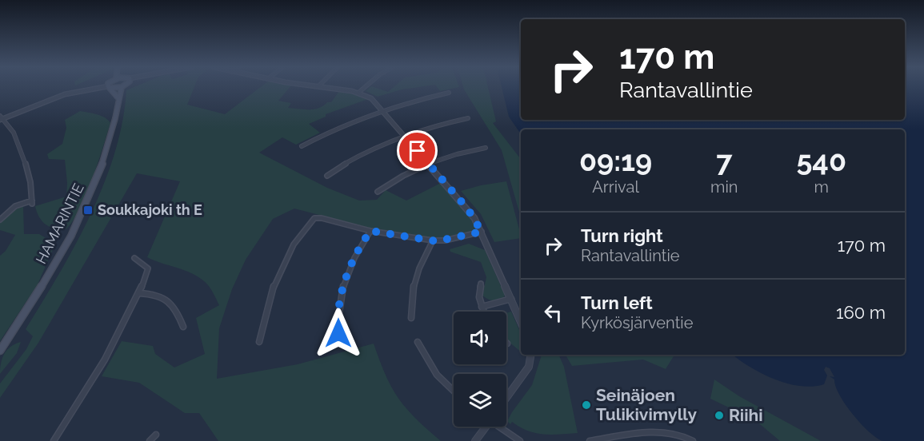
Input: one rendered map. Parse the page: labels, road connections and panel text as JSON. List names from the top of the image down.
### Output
{
  "streets": {
    "main road": ["HAMARINTIE"]
  },
  "places": {
    "transit": ["Soukkajoki th E"],
    "other": ["Seinäjoen Tulikivimylly", "Riihi"]
  },
  "page": {
    "turn": ["170 m", "Rantavallintie"],
    "eta": [
      "09:19",
      "Arrival",
      "7",
      "min",
      "540",
      "m"
    ],
    "list": [
      {
        "name": "Turn right",
        "note": "Rantavallintie",
        "value": "170 m"
      },
      {
        "name": "Turn left",
        "note": "Kyrkösjärventie",
        "value": "160 m"
      }
    ]
  }
}
